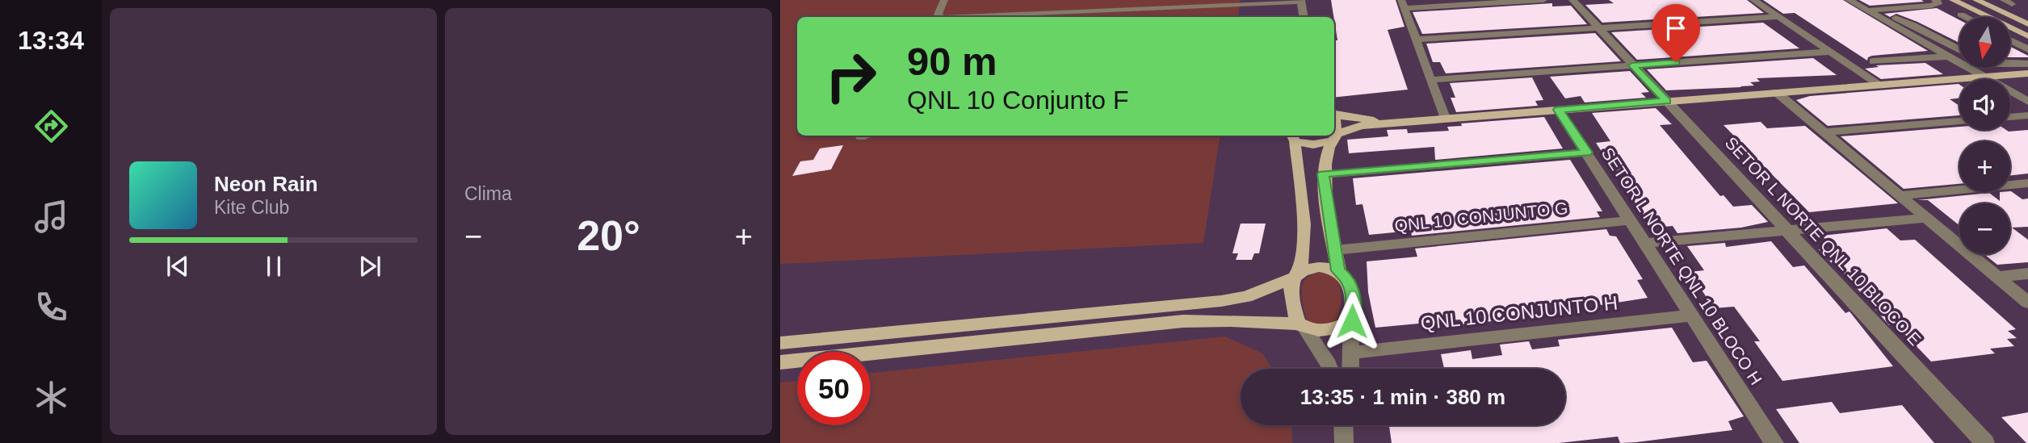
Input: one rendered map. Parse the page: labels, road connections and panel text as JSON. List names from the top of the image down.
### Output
{
  "streets": {
    "street": [
      "QNL 10 CONJUNTO G",
      "SETOR L NORTE QNL 10 BLOCO E",
      "SETOR L NORTE QNL 10 BLOCO H",
      "QNL 10 CONJUNTO H"
    ]
  },
  "crossings": [
    ["QNL 10 CONJUNTO G", "SETOR L NORTE QNL 10 BLOCO H"],
    ["SETOR L NORTE QNL 10 BLOCO H", "QNL 10 CONJUNTO H"]
  ],
  "north": "bottom",
  "page": {
    "tabs": "13:34",
    "tile": "Clima",
    "map_buttons": ["+", "−"],
    "turn": ["90 m", "QNL 10 Conjunto F"],
    "song": ["Neon Rain", "Kite Club"],
    "heat": ["−", "20°", "+"],
    "limit": "50",
    "trip": "13:35 · 1 min · 380 m"
  }
}
